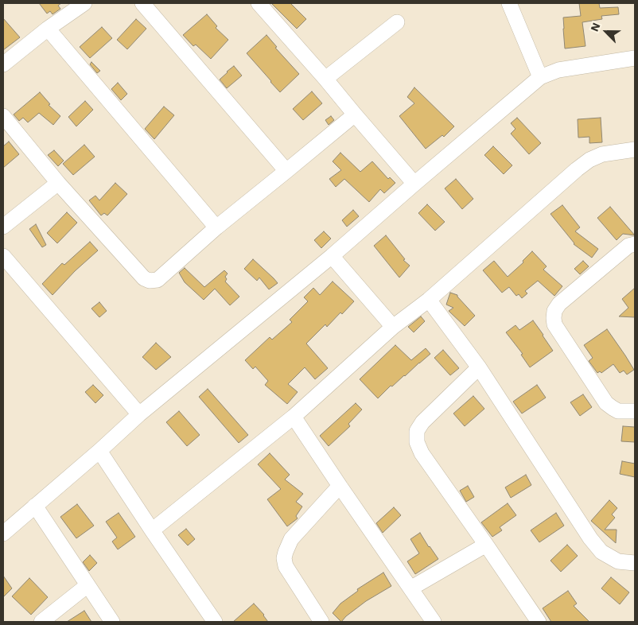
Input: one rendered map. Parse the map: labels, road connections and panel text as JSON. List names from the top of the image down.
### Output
{
  "north": "top left"
}
